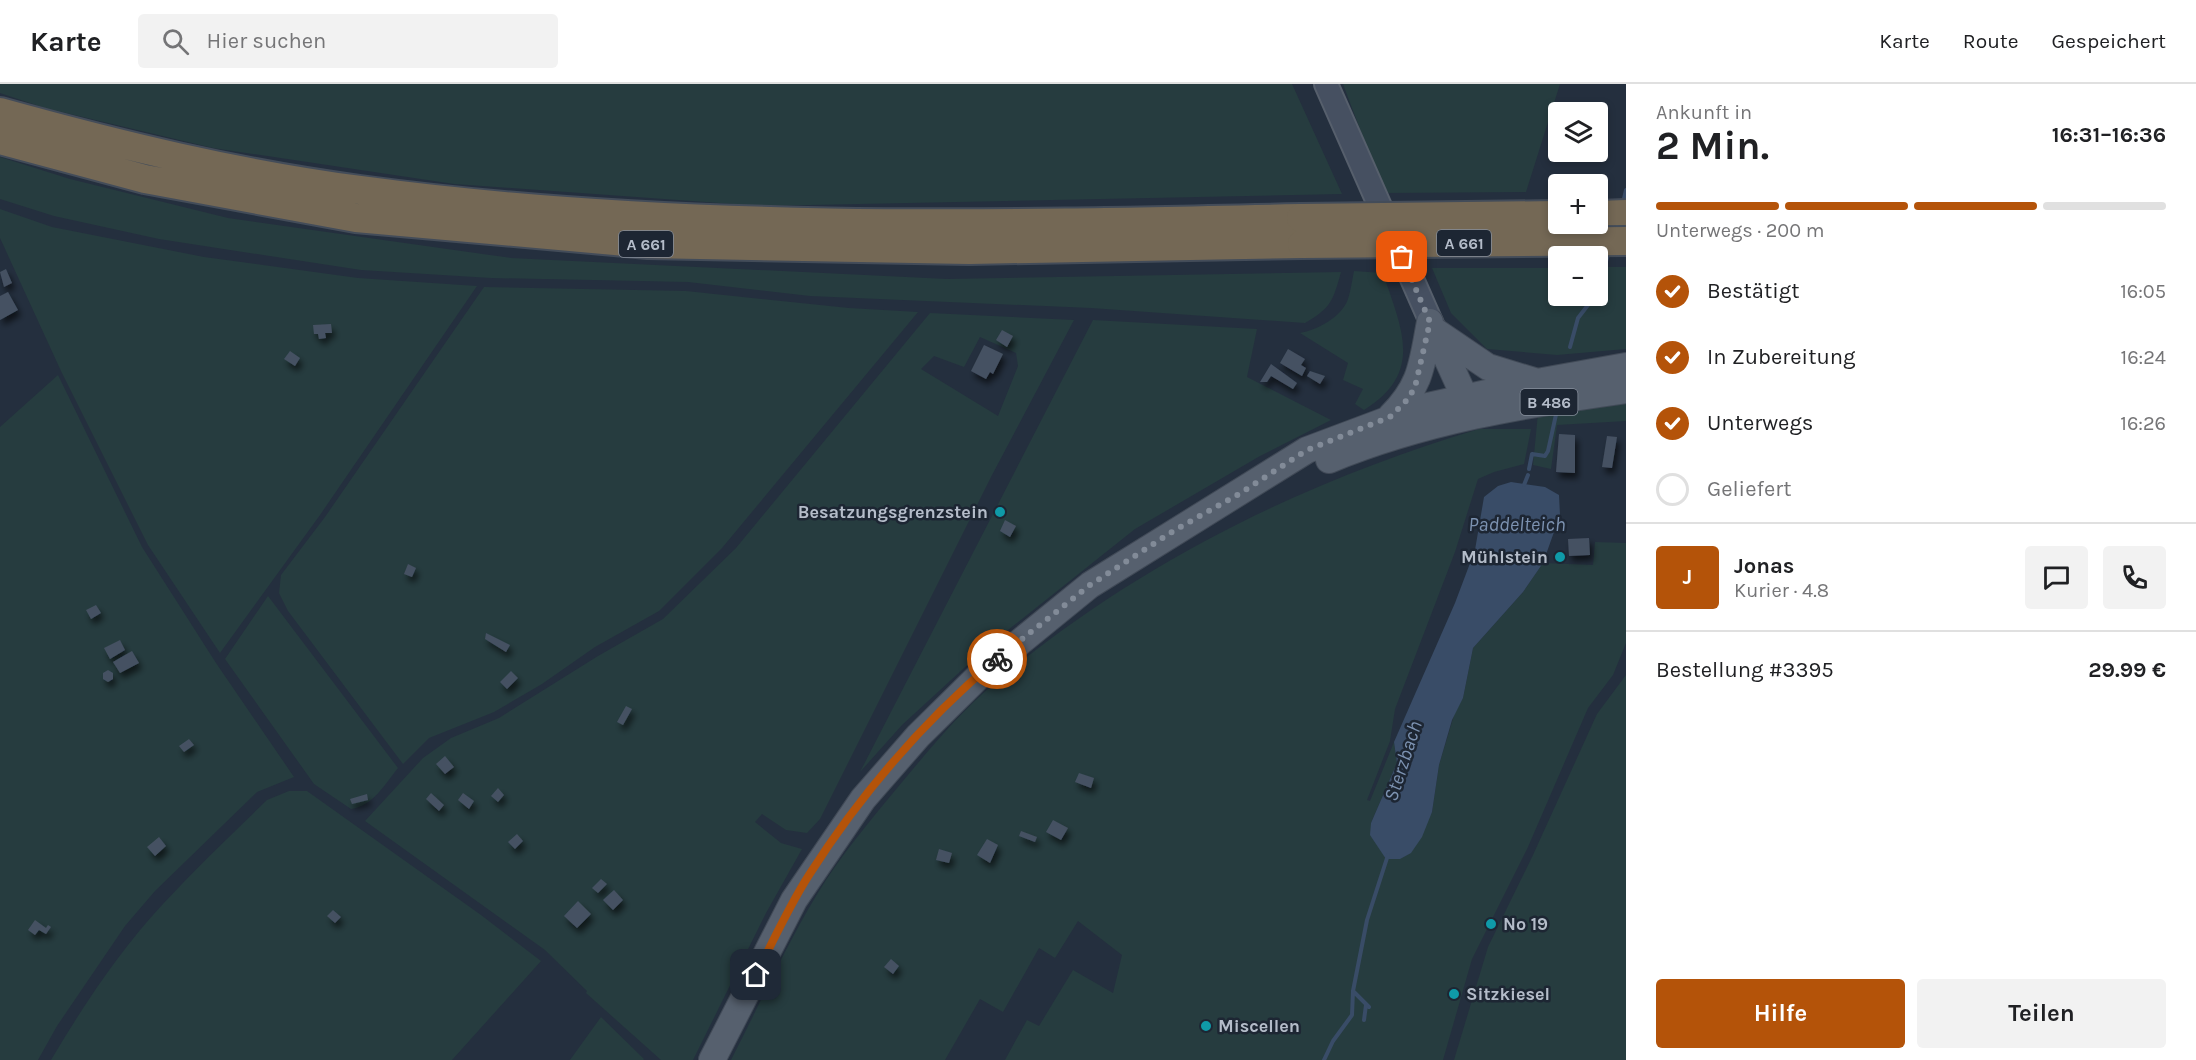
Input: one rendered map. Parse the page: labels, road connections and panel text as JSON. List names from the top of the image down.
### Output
{
  "streets": {
    "highway": ["A 661"],
    "main road": ["B 486"]
  },
  "water": ["Paddelteich", "Sterzbach"],
  "places": [
    "Besatzungsgrenzstein",
    "Mühlstein",
    "No 19",
    "Sitzkiesel",
    "Miscellen"
  ],
  "page": {
    "header": "Karte",
    "search": "Hier suchen",
    "nav": ["Karte", "Route", "Gespeichert"],
    "heading": ["2 Min.", "Ankunft in", "16:31–16:36"],
    "panel": [
      "Jonas",
      "Kurier · 4.8",
      "Bestellung #3395",
      "29.99 €"
    ],
    "map_buttons": ["+", "−"],
    "bar": "Unterwegs · 200 m",
    "list": [
      ["Bestätigt", "16:05"],
      ["In Zubereitung", "16:24"],
      ["Unterwegs", "16:26"],
      "Geliefert"
    ],
    "round": "J",
    "buttons": ["Hilfe", "Teilen"]
  }
}
